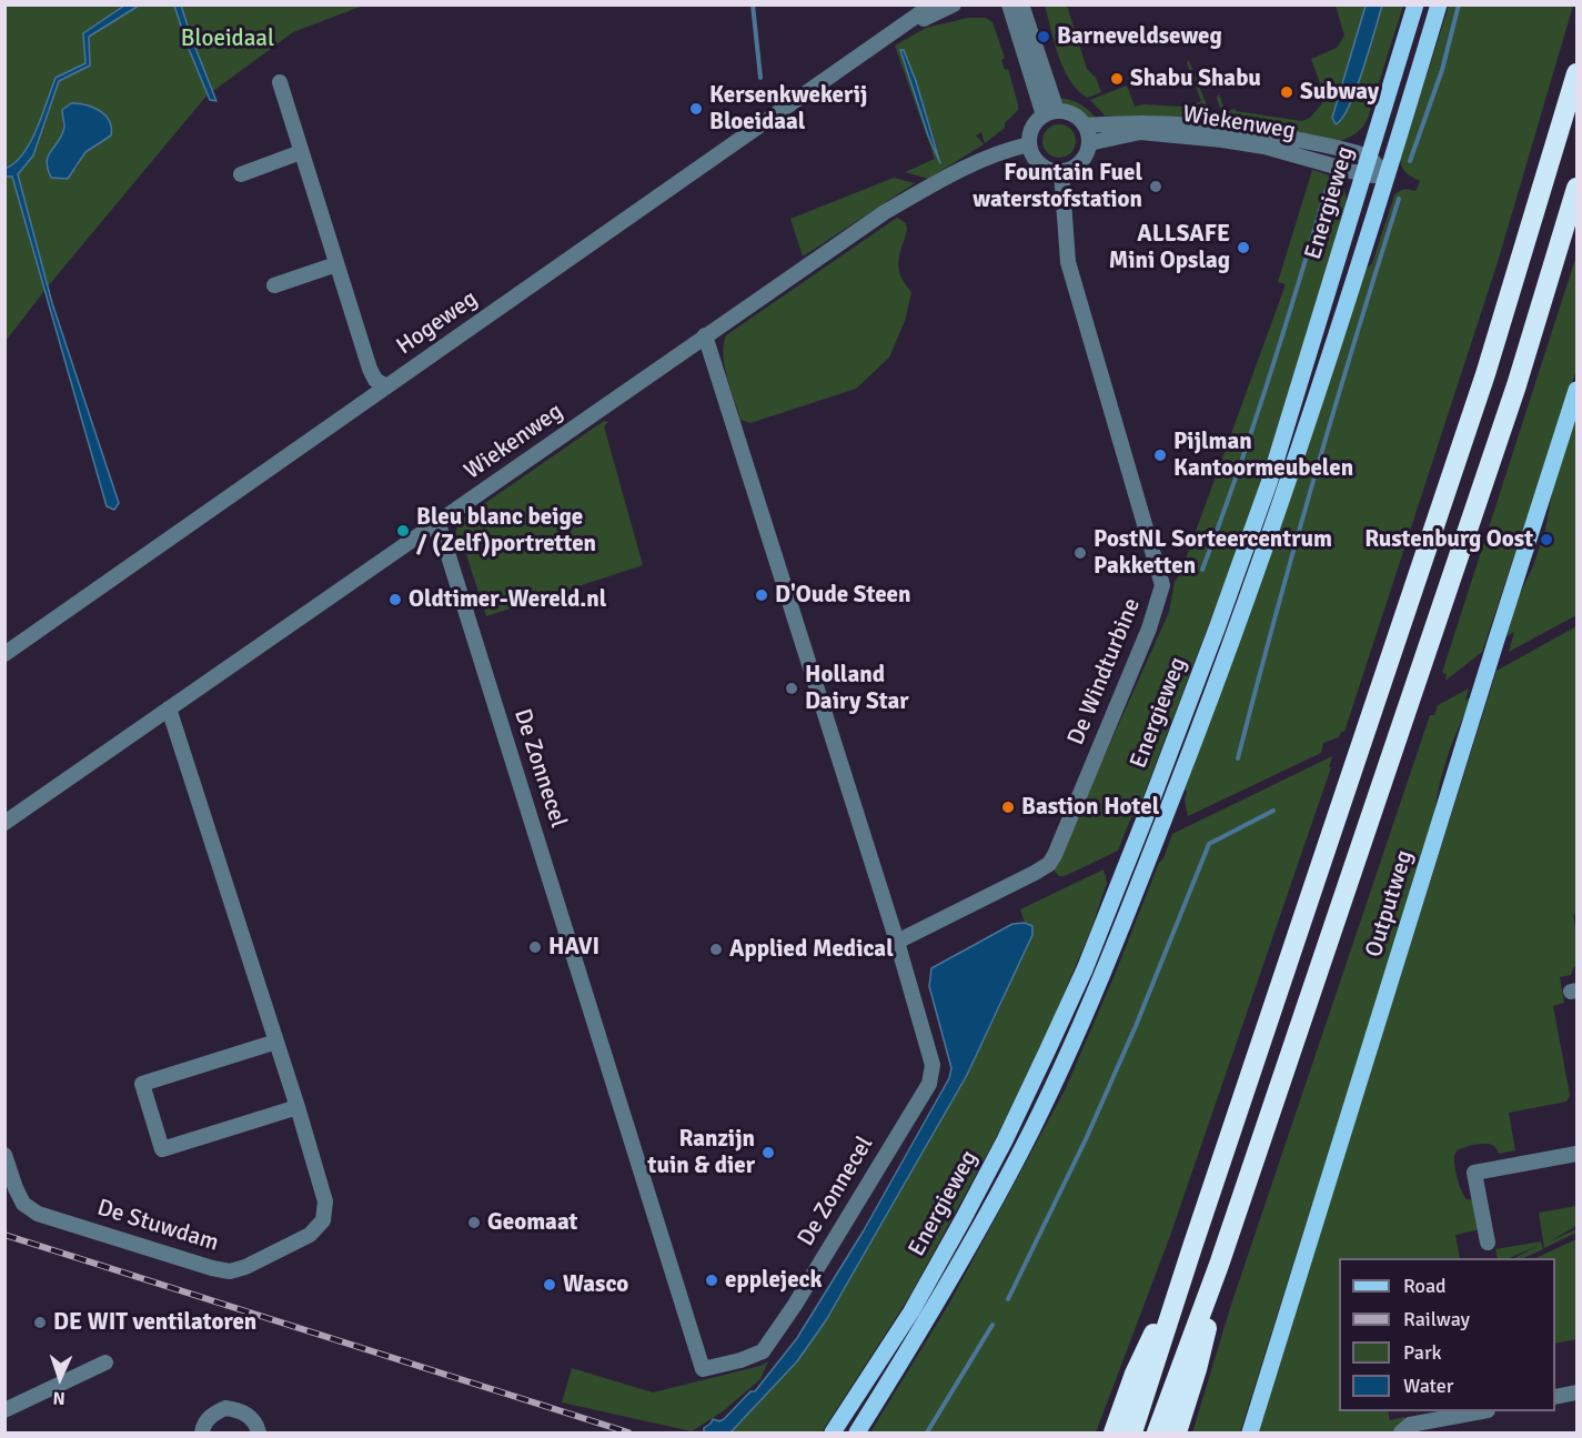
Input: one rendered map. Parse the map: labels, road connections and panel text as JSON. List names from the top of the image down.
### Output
{
  "streets": {
    "main road": ["Energieweg", "Outputweg"],
    "street": [
      "Wiekenweg",
      "Hogeweg",
      "De Windturbine",
      "De Zonnecel",
      "De Stuwdam"
    ]
  },
  "crossings": [
    ["Wiekenweg", "Energieweg"],
    ["Wiekenweg", "De Windturbine"],
    ["Wiekenweg", "De Zonnecel"],
    ["Wiekenweg", "De Stuwdam"],
    ["De Windturbine", "De Zonnecel"]
  ],
  "parks": ["Bloeidaal"],
  "places": [
    "Barneveldseweg",
    "Shabu Shabu",
    "Subway",
    "Kersenkwekerij Bloeidaal",
    "Fountain Fuel waterstofstation",
    "ALLSAFE Mini Opslag",
    "Pijlman Kantoormeubelen",
    "Bleu blanc beige / (Zelf)portretten",
    "Rustenburg Oost",
    "PostNL Sorteercentrum Pakketten",
    "D'Oude Steen",
    "Oldtimer-Wereld.nl",
    "Holland Dairy Star",
    "Bastion Hotel",
    "HAVI",
    "Applied Medical",
    "Ranzijn tuin & dier",
    "Geomaat",
    "epplejeck",
    "Wasco",
    "DE WIT ventilatoren"
  ],
  "legend": [
    "Road",
    "Railway",
    "Park",
    "Water"
  ],
  "north": "bottom"
}
